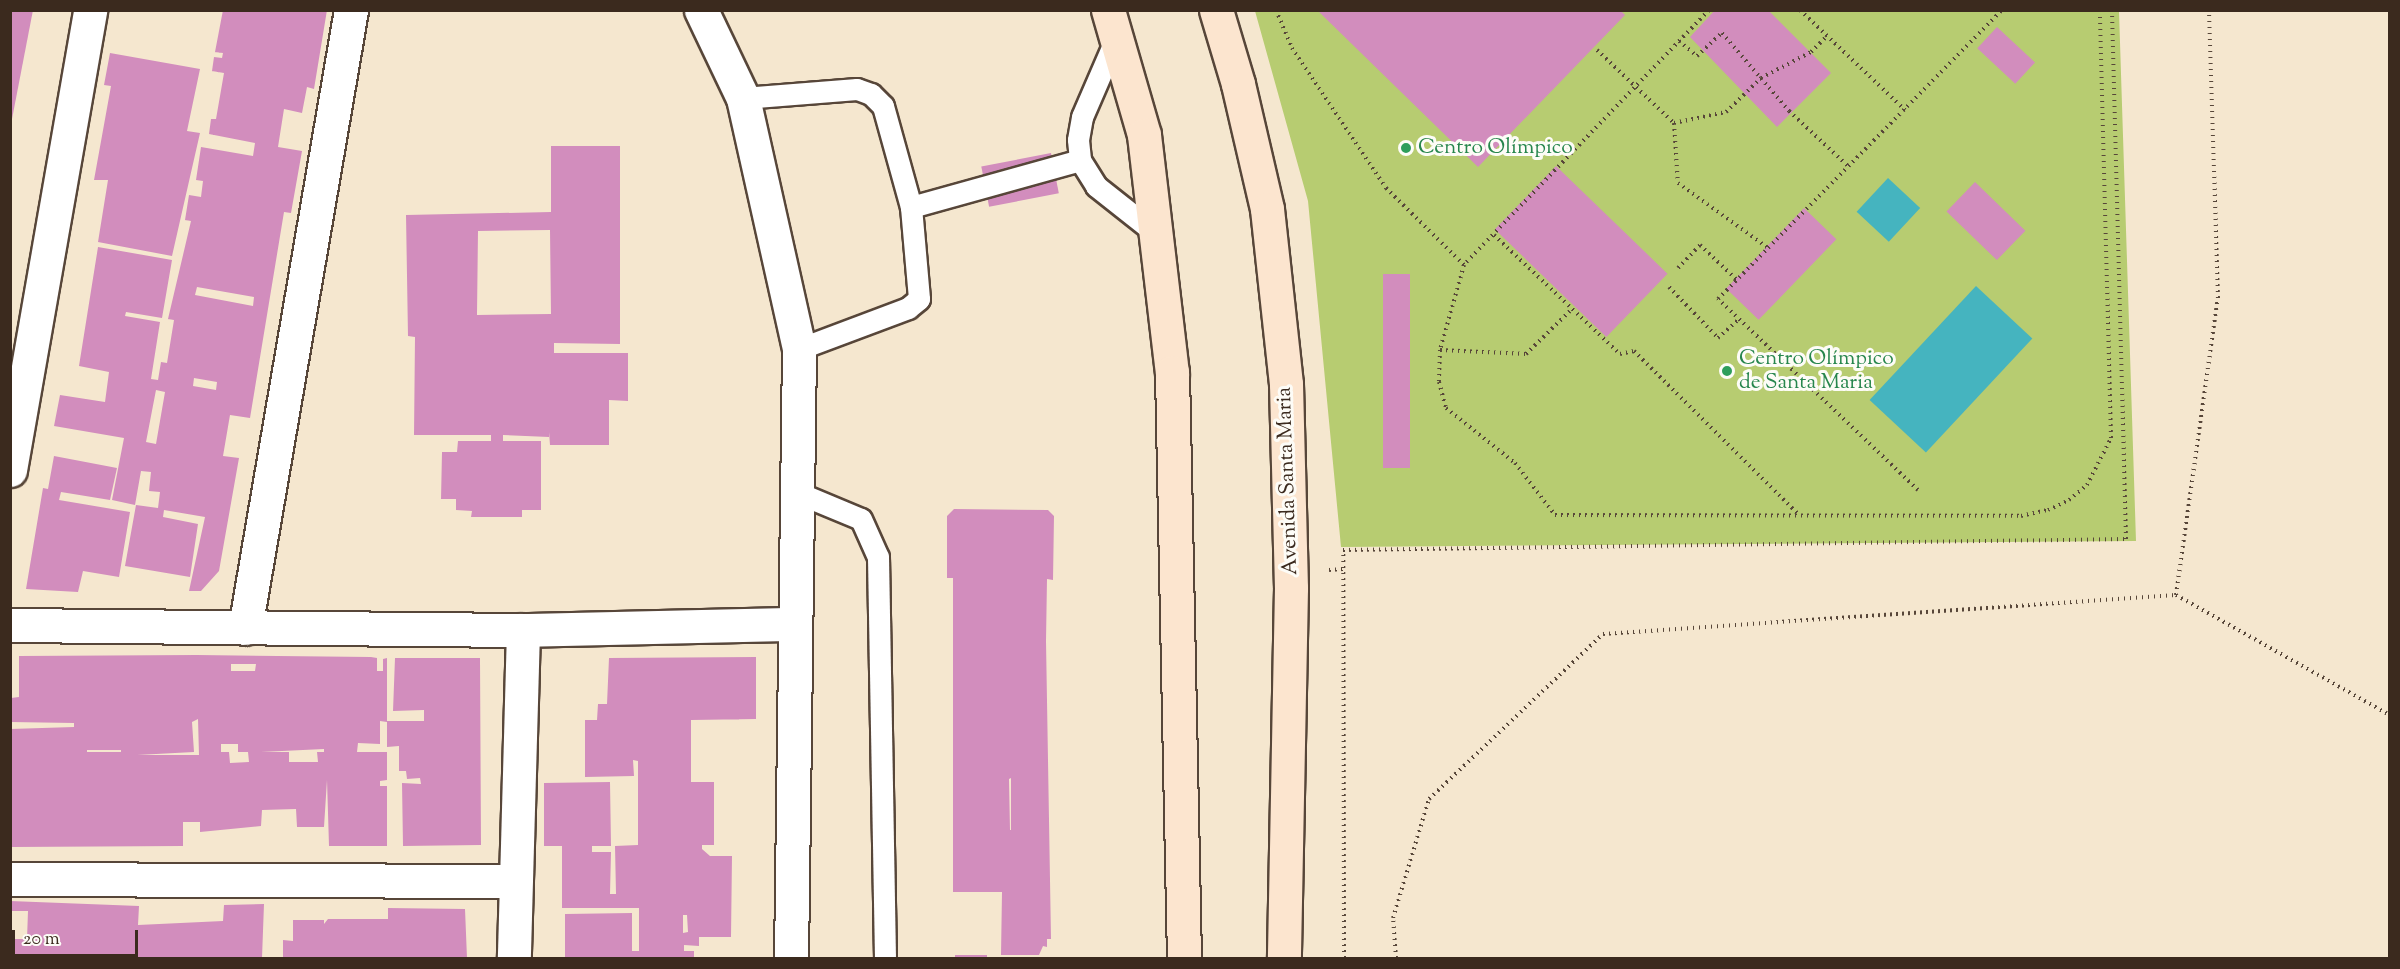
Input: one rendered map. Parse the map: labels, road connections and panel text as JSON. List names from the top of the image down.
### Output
{
  "streets": {
    "main road": ["Avenida Santa Maria"]
  },
  "places": ["Centro Olímpico", "Centro Olímpico de Santa Maria"],
  "scale_bar": "20 m"
}
